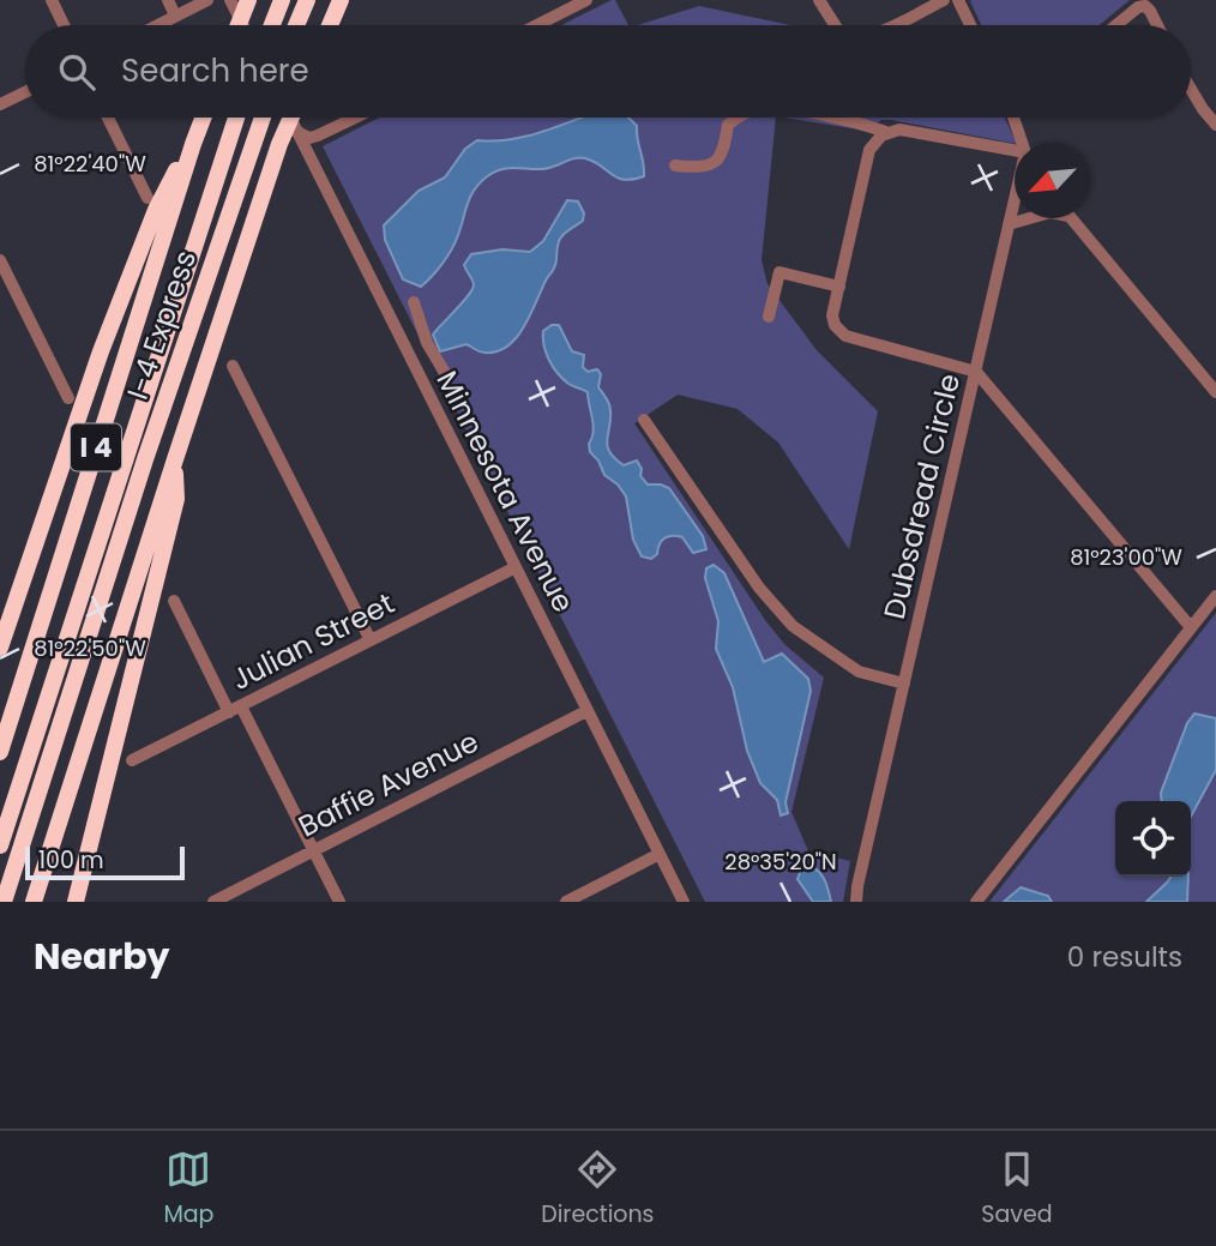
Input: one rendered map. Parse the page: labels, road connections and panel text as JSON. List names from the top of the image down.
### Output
{
  "streets": {
    "highway": ["I-4 Express", "I 4"],
    "street": [
      "Minnesota Avenue",
      "Dubsdread Circle",
      "Julian Street",
      "Baffie Avenue"
    ]
  },
  "crossings": [
    ["Minnesota Avenue", "Julian Street"],
    ["Minnesota Avenue", "Baffie Avenue"]
  ],
  "scale_bar": "100 m",
  "north": "bottom left",
  "page": {
    "search": "Search here",
    "scale": "100 m",
    "heading": ["Nearby", "0 results"],
    "nav": ["Map", "Directions", "Saved"]
  },
  "coordinates": [
    "81°22'40\"W",
    "81°23'00\"W",
    "81°22'50\"W",
    "28°35'20\"N"
  ]
}
